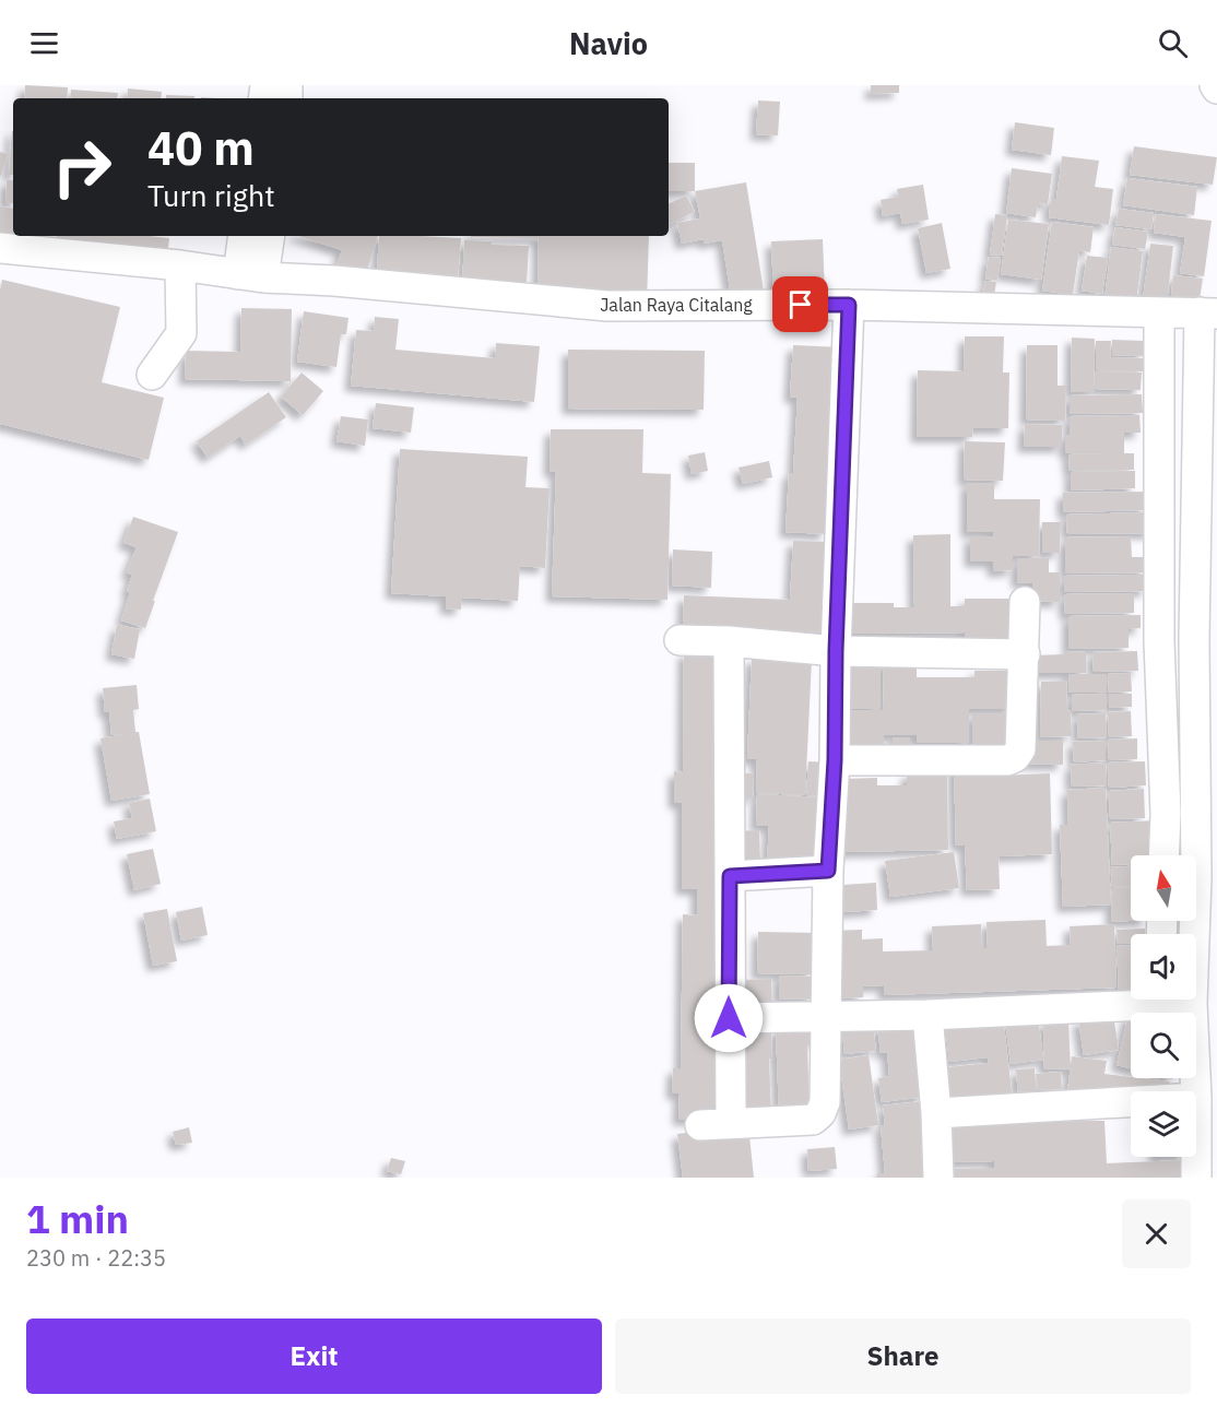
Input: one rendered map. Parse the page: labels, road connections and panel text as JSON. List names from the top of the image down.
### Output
{
  "streets": {
    "street": ["Jalan Raya Citalang"]
  },
  "north": "top",
  "page": {
    "header": "Navio",
    "turn": ["40 m", "Turn right"],
    "heading": ["1 min", "230 m · 22:35"],
    "buttons": ["Exit", "Share"]
  }
}
